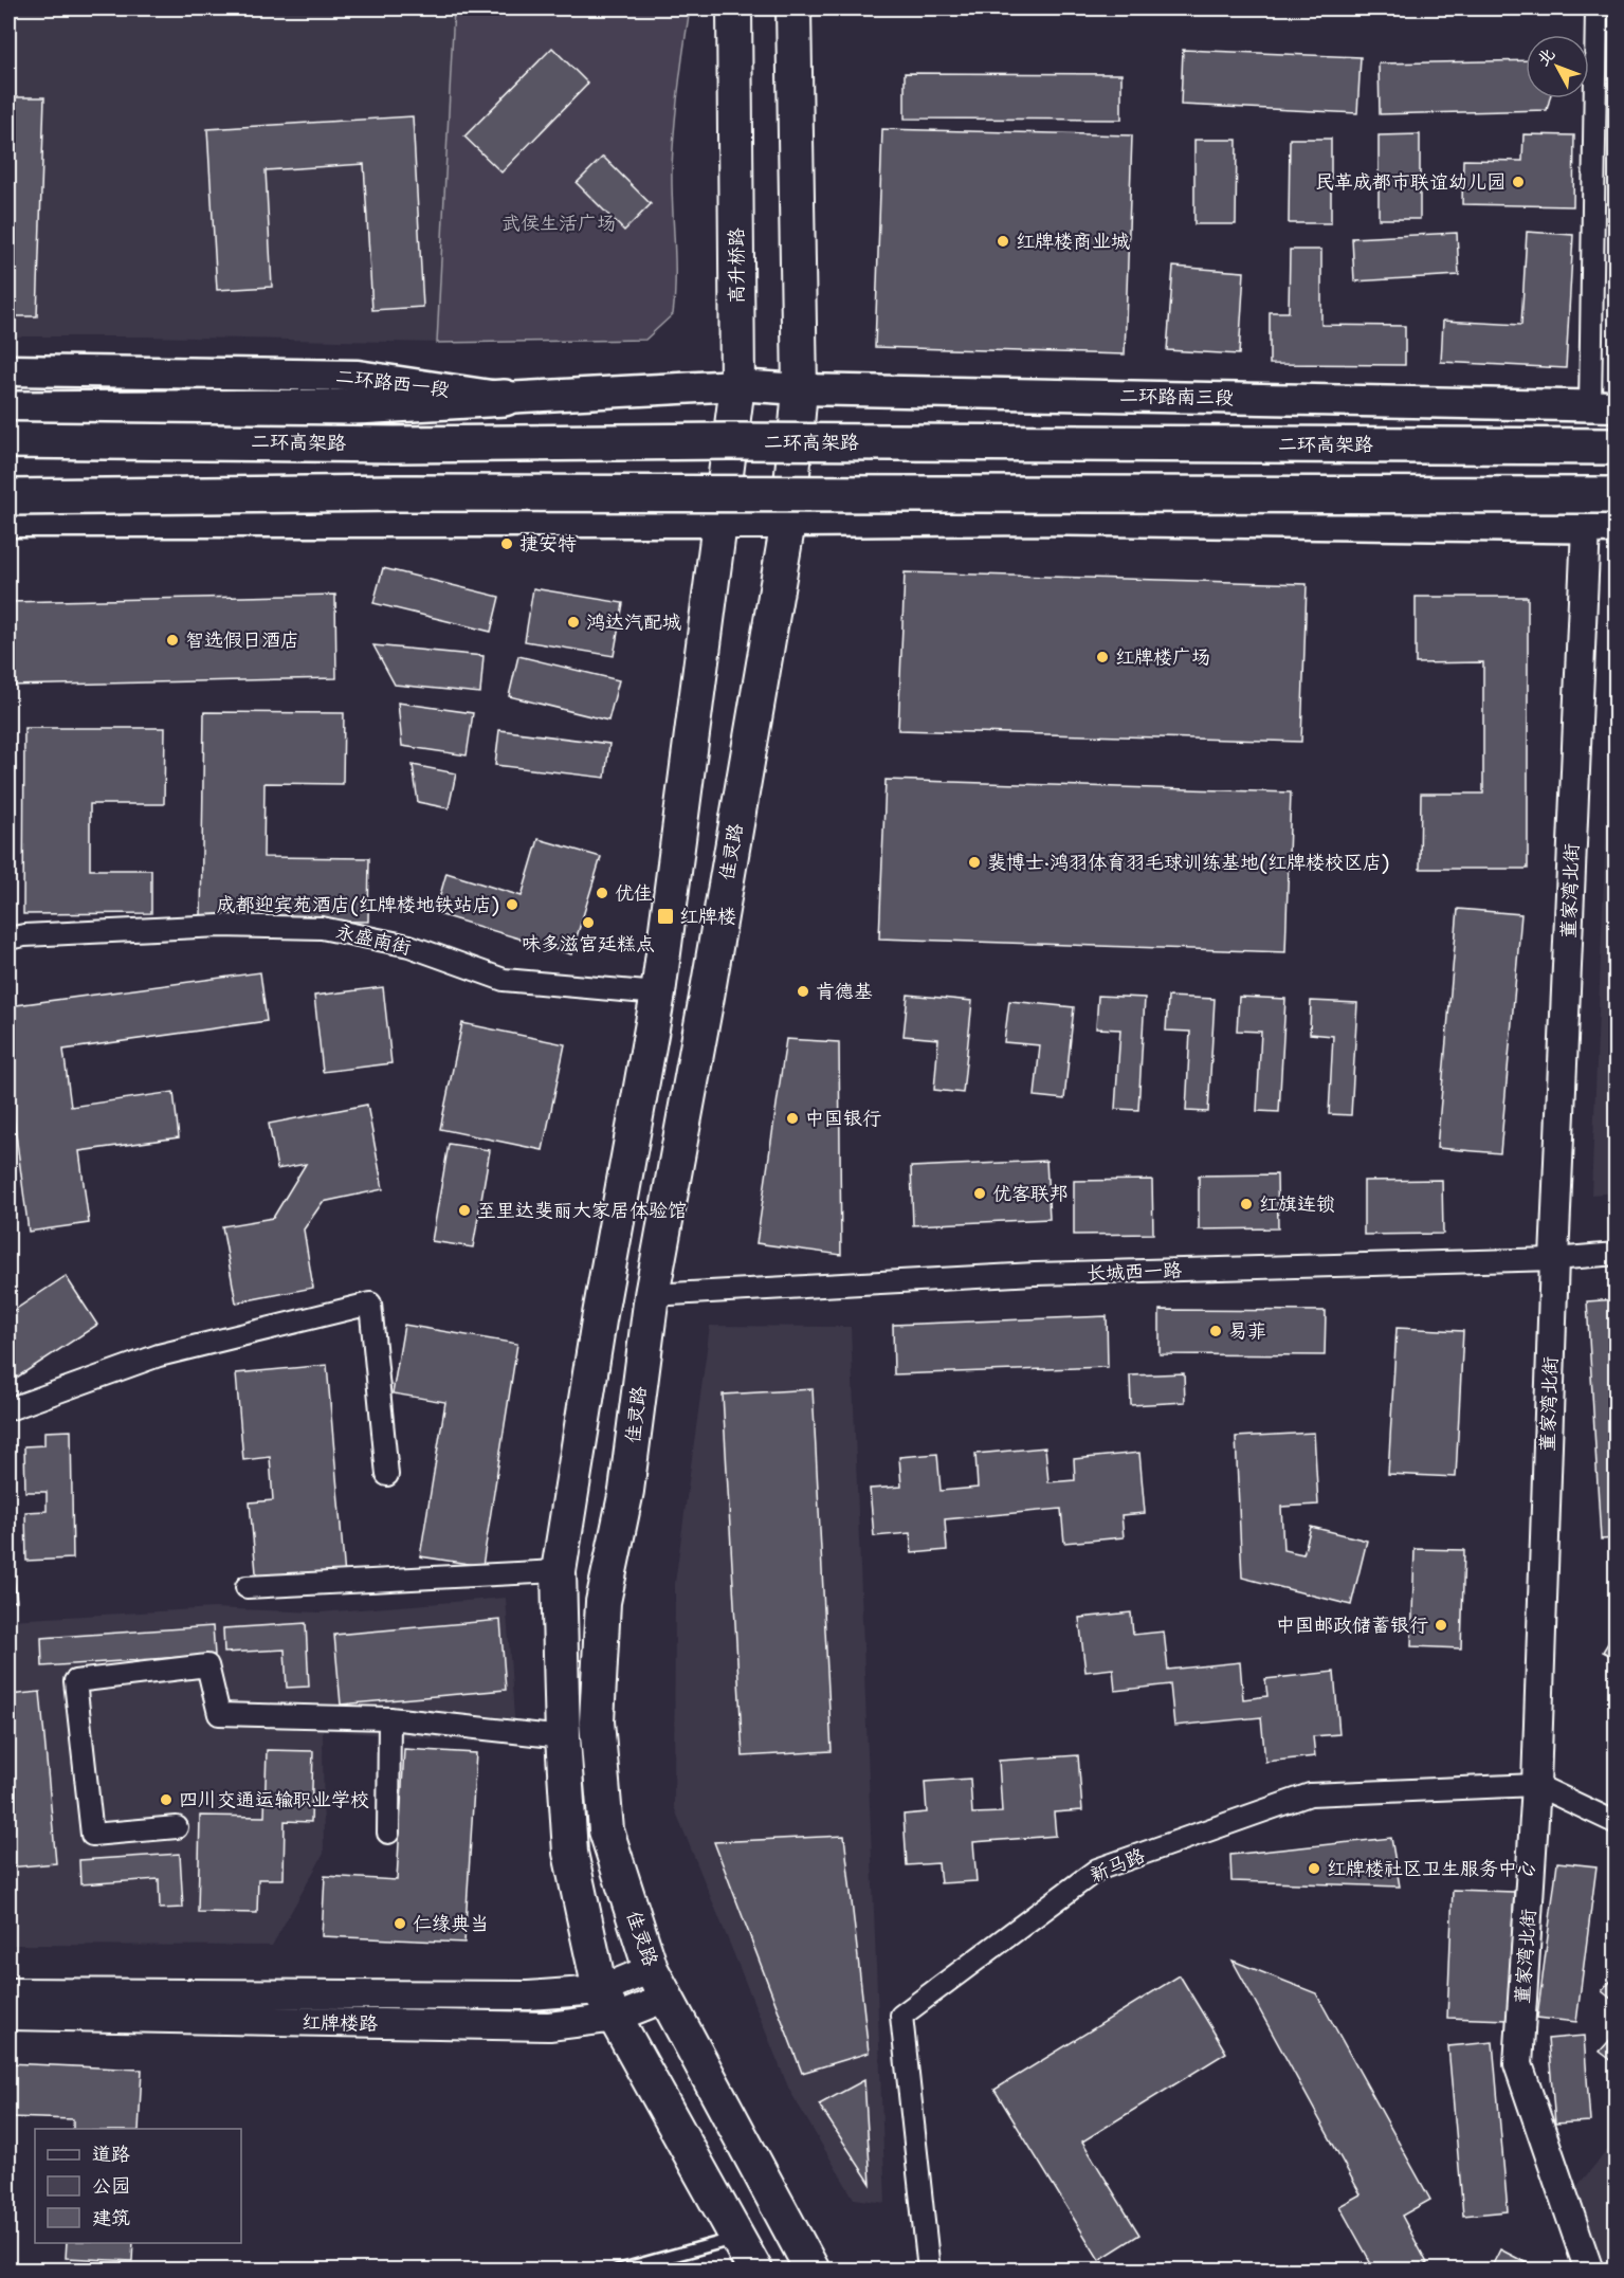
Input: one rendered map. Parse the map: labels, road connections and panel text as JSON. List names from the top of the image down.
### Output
{
  "streets": {
    "highway": ["二环高架路"],
    "main road": [
      "高升桥路",
      "二环路西一段",
      "二环路南三段",
      "佳灵路"
    ],
    "street": [
      "董家湾北街",
      "永盛南街",
      "长城西一路",
      "新马路",
      "红牌楼路"
    ]
  },
  "crossings": [
    ["高升桥路", "二环路西一段"],
    ["高升桥路", "二环路南三段"],
    ["二环路西一段", "二环路南三段"],
    ["佳灵路", "长城西一路"],
    ["佳灵路", "红牌楼路"],
    ["董家湾北街", "长城西一路"],
    ["董家湾北街", "新马路"]
  ],
  "parks": ["武侯生活广场"],
  "places": {
    "other": [
      "民革成都市联谊幼儿园",
      "红牌楼商业城",
      "捷安特",
      "鸿达汽配城",
      "智选假日酒店",
      "红牌楼广场",
      "裴博士·鸿羽体育羽毛球训练基地(红牌楼校区店)",
      "优佳",
      "成都迎宾苑酒店(红牌楼地铁站店)",
      "味多滋宫廷糕点",
      "肯德基",
      "中国银行",
      "优客联邦",
      "红旗连锁",
      "至里达斐丽大家居体验馆",
      "易菲",
      "中国邮政储蓄银行",
      "四川交通运输职业学校",
      "红牌楼社区卫生服务中心",
      "仁缘典当"
    ],
    "transit": ["红牌楼"]
  },
  "legend": ["道路", "公园", "建筑"],
  "north": "top left"
}
